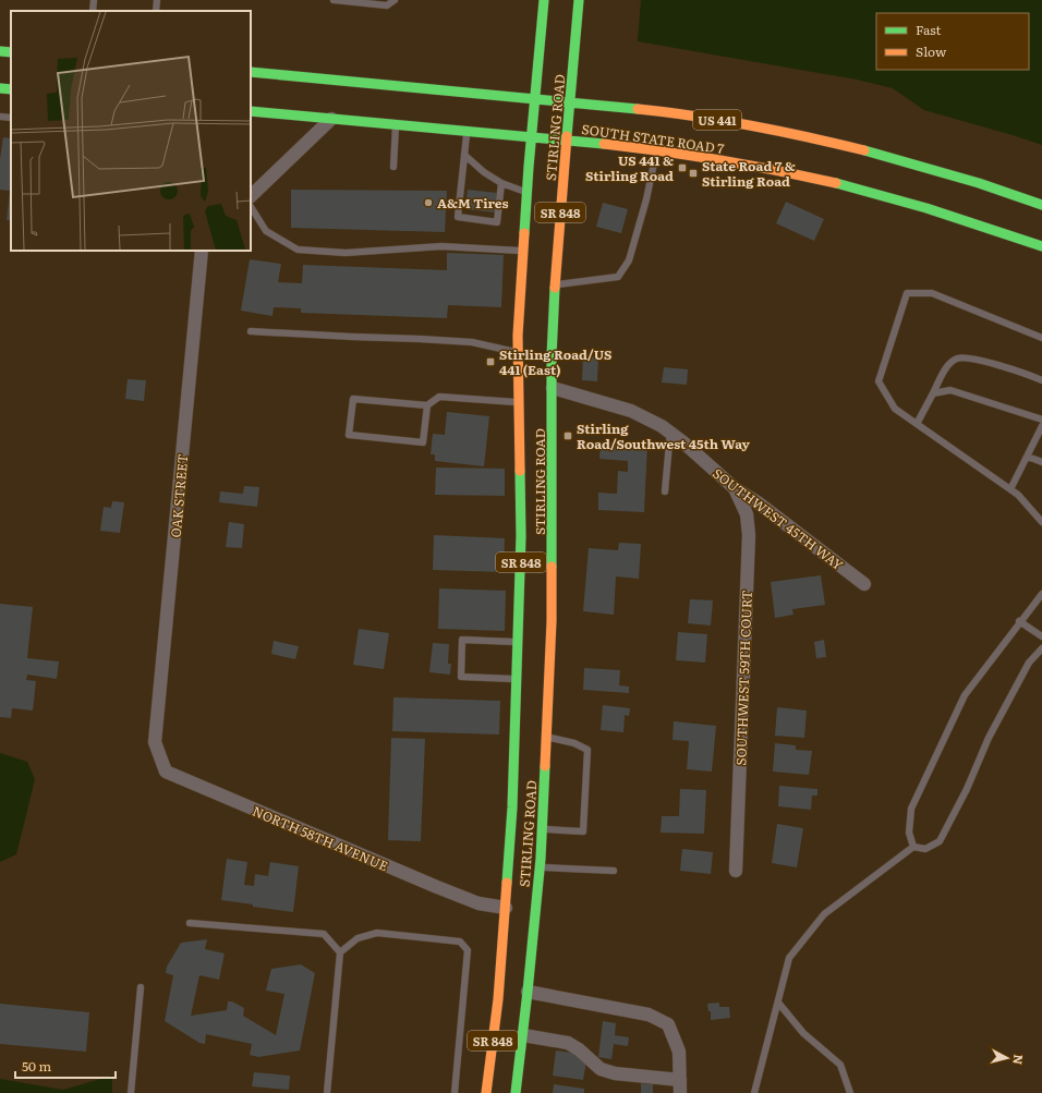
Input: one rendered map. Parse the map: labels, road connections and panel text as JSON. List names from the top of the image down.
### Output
{
  "streets": {
    "main road": [
      "US 441",
      "STIRLING ROAD",
      "SOUTH STATE ROAD 7",
      "SR 848"
    ],
    "street": [
      "OAK STREET",
      "SOUTHWEST 45TH WAY",
      "SOUTHWEST 59TH COURT",
      "NORTH 58TH AVENUE"
    ]
  },
  "crossings": [
    ["STIRLING ROAD", "SOUTH STATE ROAD 7"],
    ["STIRLING ROAD", "SOUTHWEST 45TH WAY"],
    ["STIRLING ROAD", "NORTH 58TH AVENUE"],
    ["OAK STREET", "NORTH 58TH AVENUE"],
    ["SOUTHWEST 45TH WAY", "SOUTHWEST 59TH COURT"]
  ],
  "places": {
    "transit": [
      "US 441 & Stirling Road",
      "State Road 7 & Stirling Road",
      "Stirling Road/US 441 (East)",
      "Stirling Road/Southwest 45th Way"
    ],
    "other": ["A&M Tires"]
  },
  "legend": ["Fast", "Slow"],
  "scale_bar": "50 m",
  "north": "right"
}
